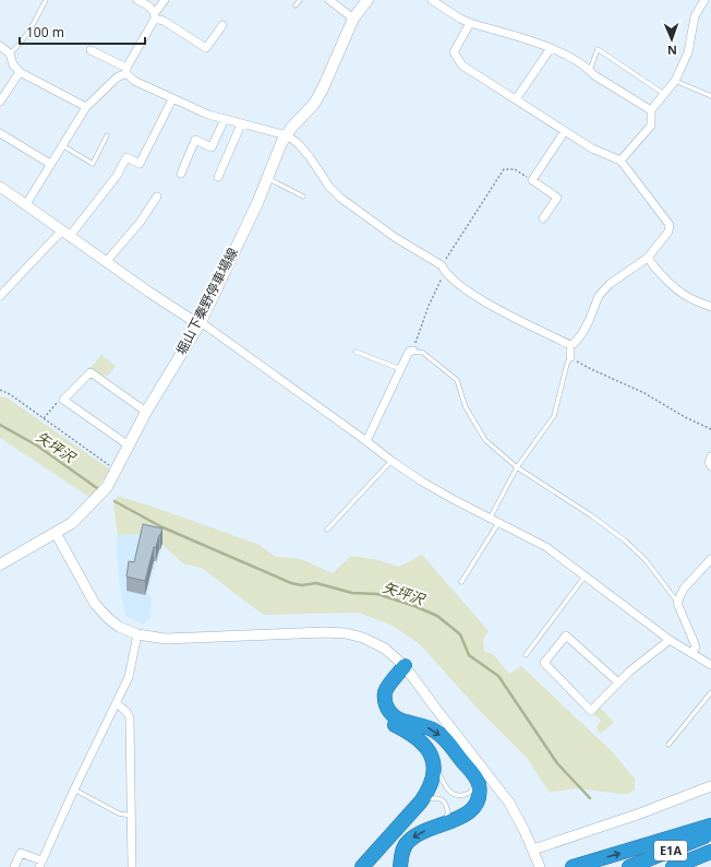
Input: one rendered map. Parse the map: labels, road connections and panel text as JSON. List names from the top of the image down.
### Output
{
  "streets": {
    "highway": ["E1A"],
    "main road": ["堀山下秦野停車場線"]
  },
  "water": ["矢坪沢"],
  "scale_bar": "100 m",
  "north": "bottom"
}
